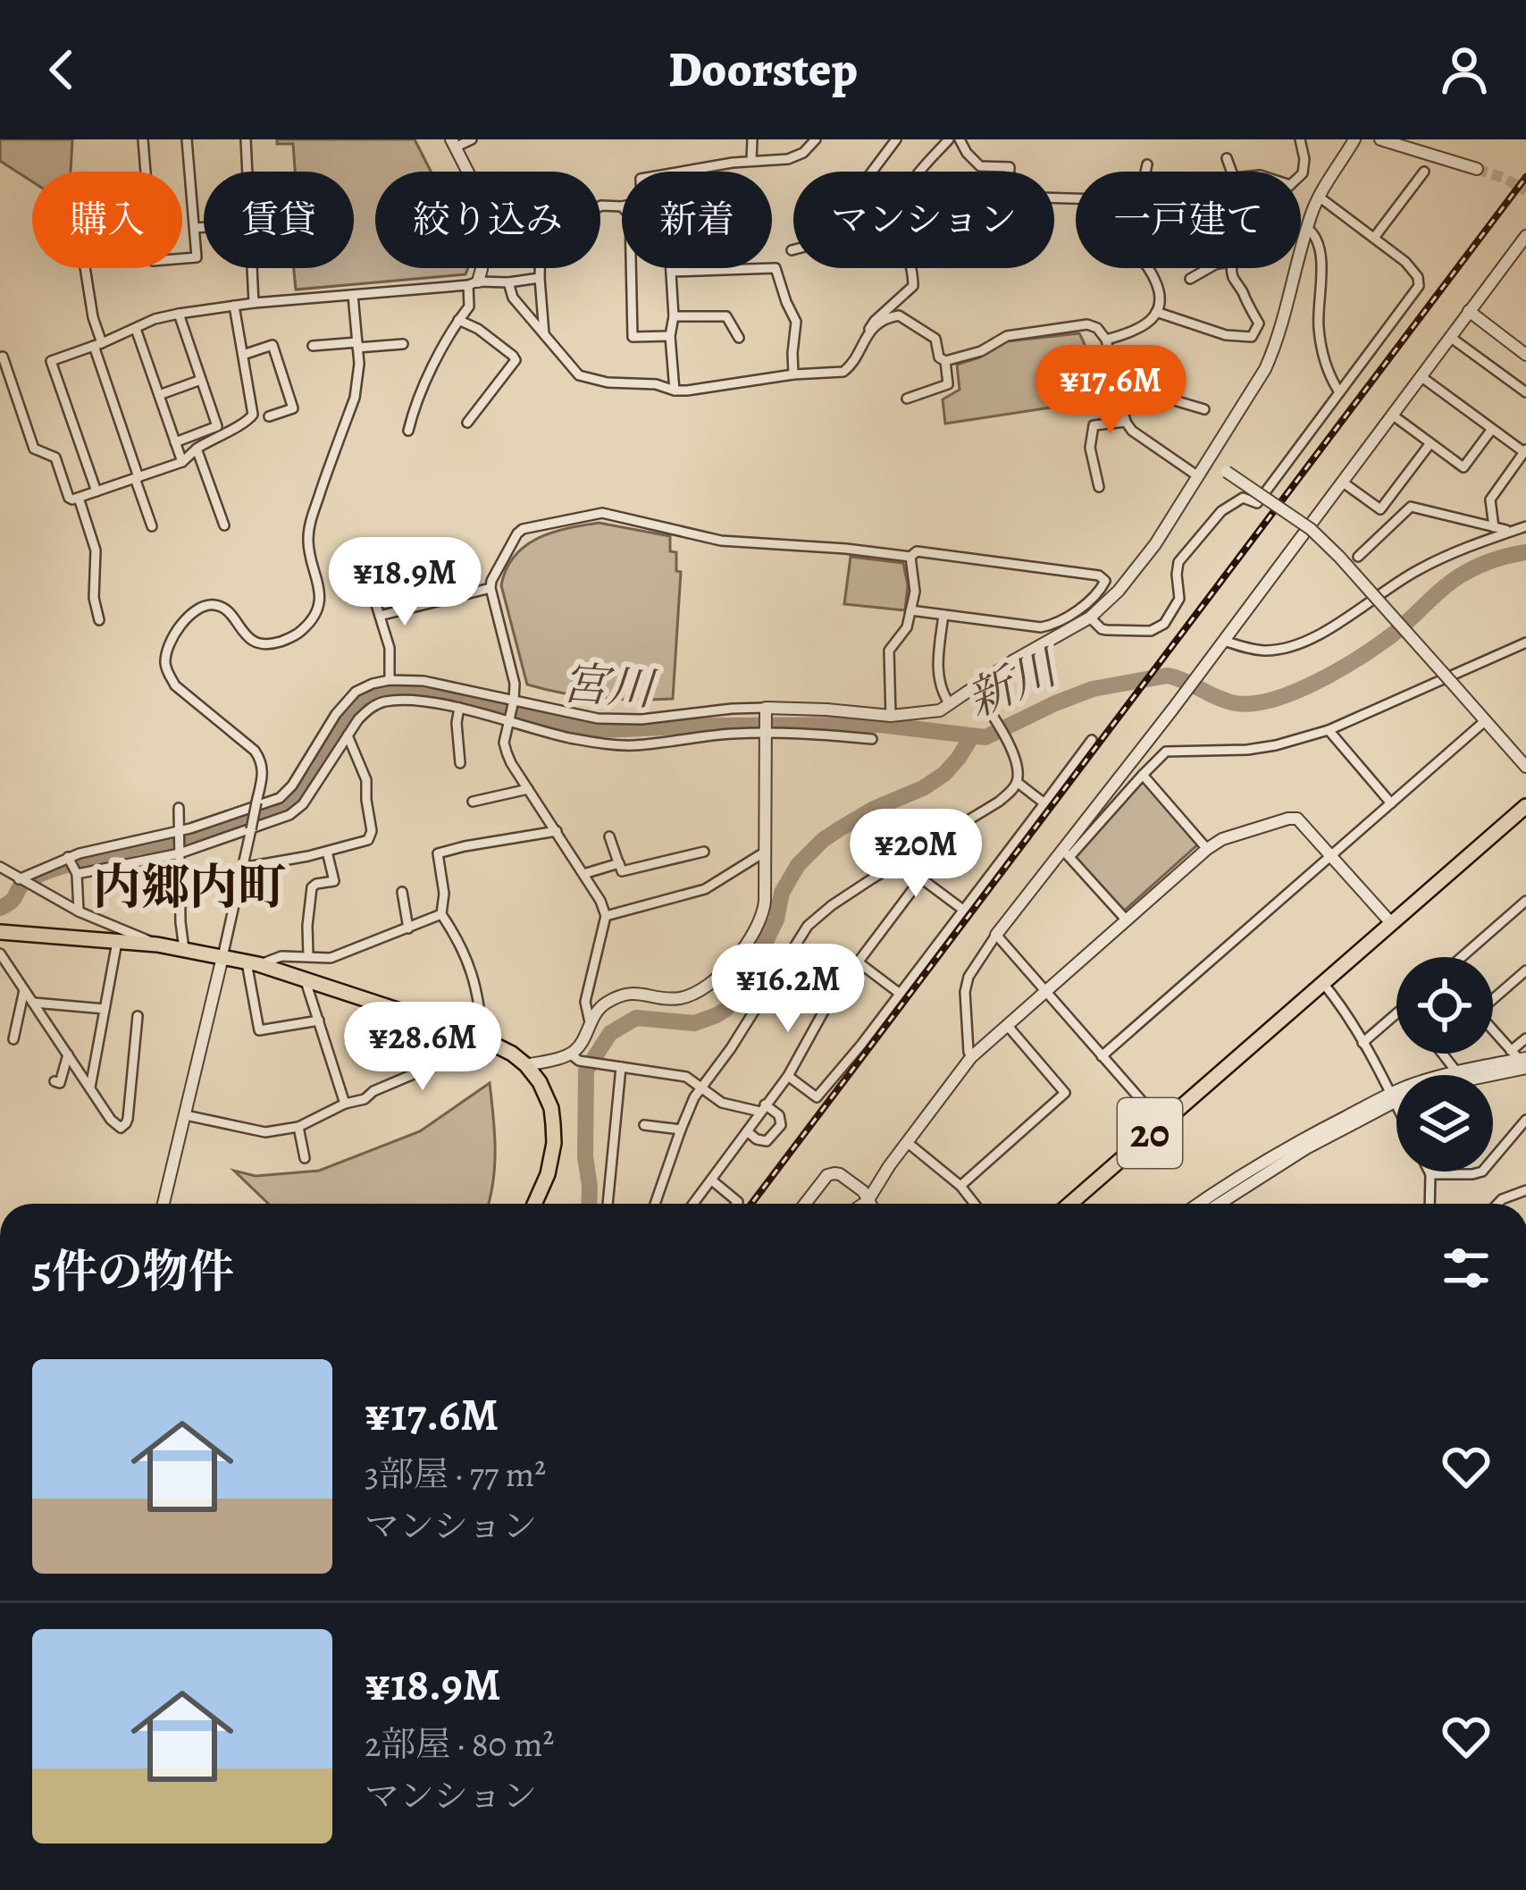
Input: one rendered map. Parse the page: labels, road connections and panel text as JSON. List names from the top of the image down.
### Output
{
  "streets": {
    "main road": ["20"]
  },
  "districts": ["内郷内町"],
  "water": ["新川", "宮川"],
  "page": {
    "header": "Doorstep",
    "chip": [
      "購入",
      "賃貸",
      "絞り込み",
      "新着",
      "マンション",
      "一戸建て"
    ],
    "price": [
      "¥17.6M",
      "¥18.9M",
      "¥20M",
      "¥16.2M",
      "¥28.6M"
    ],
    "heading": "5件の物件",
    "list": [
      {
        "name": "¥17.6M",
        "note": "3部屋 · 77 m² · マンション"
      },
      {
        "name": "¥18.9M",
        "note": "2部屋 · 80 m² · マンション"
      }
    ]
  }
}
